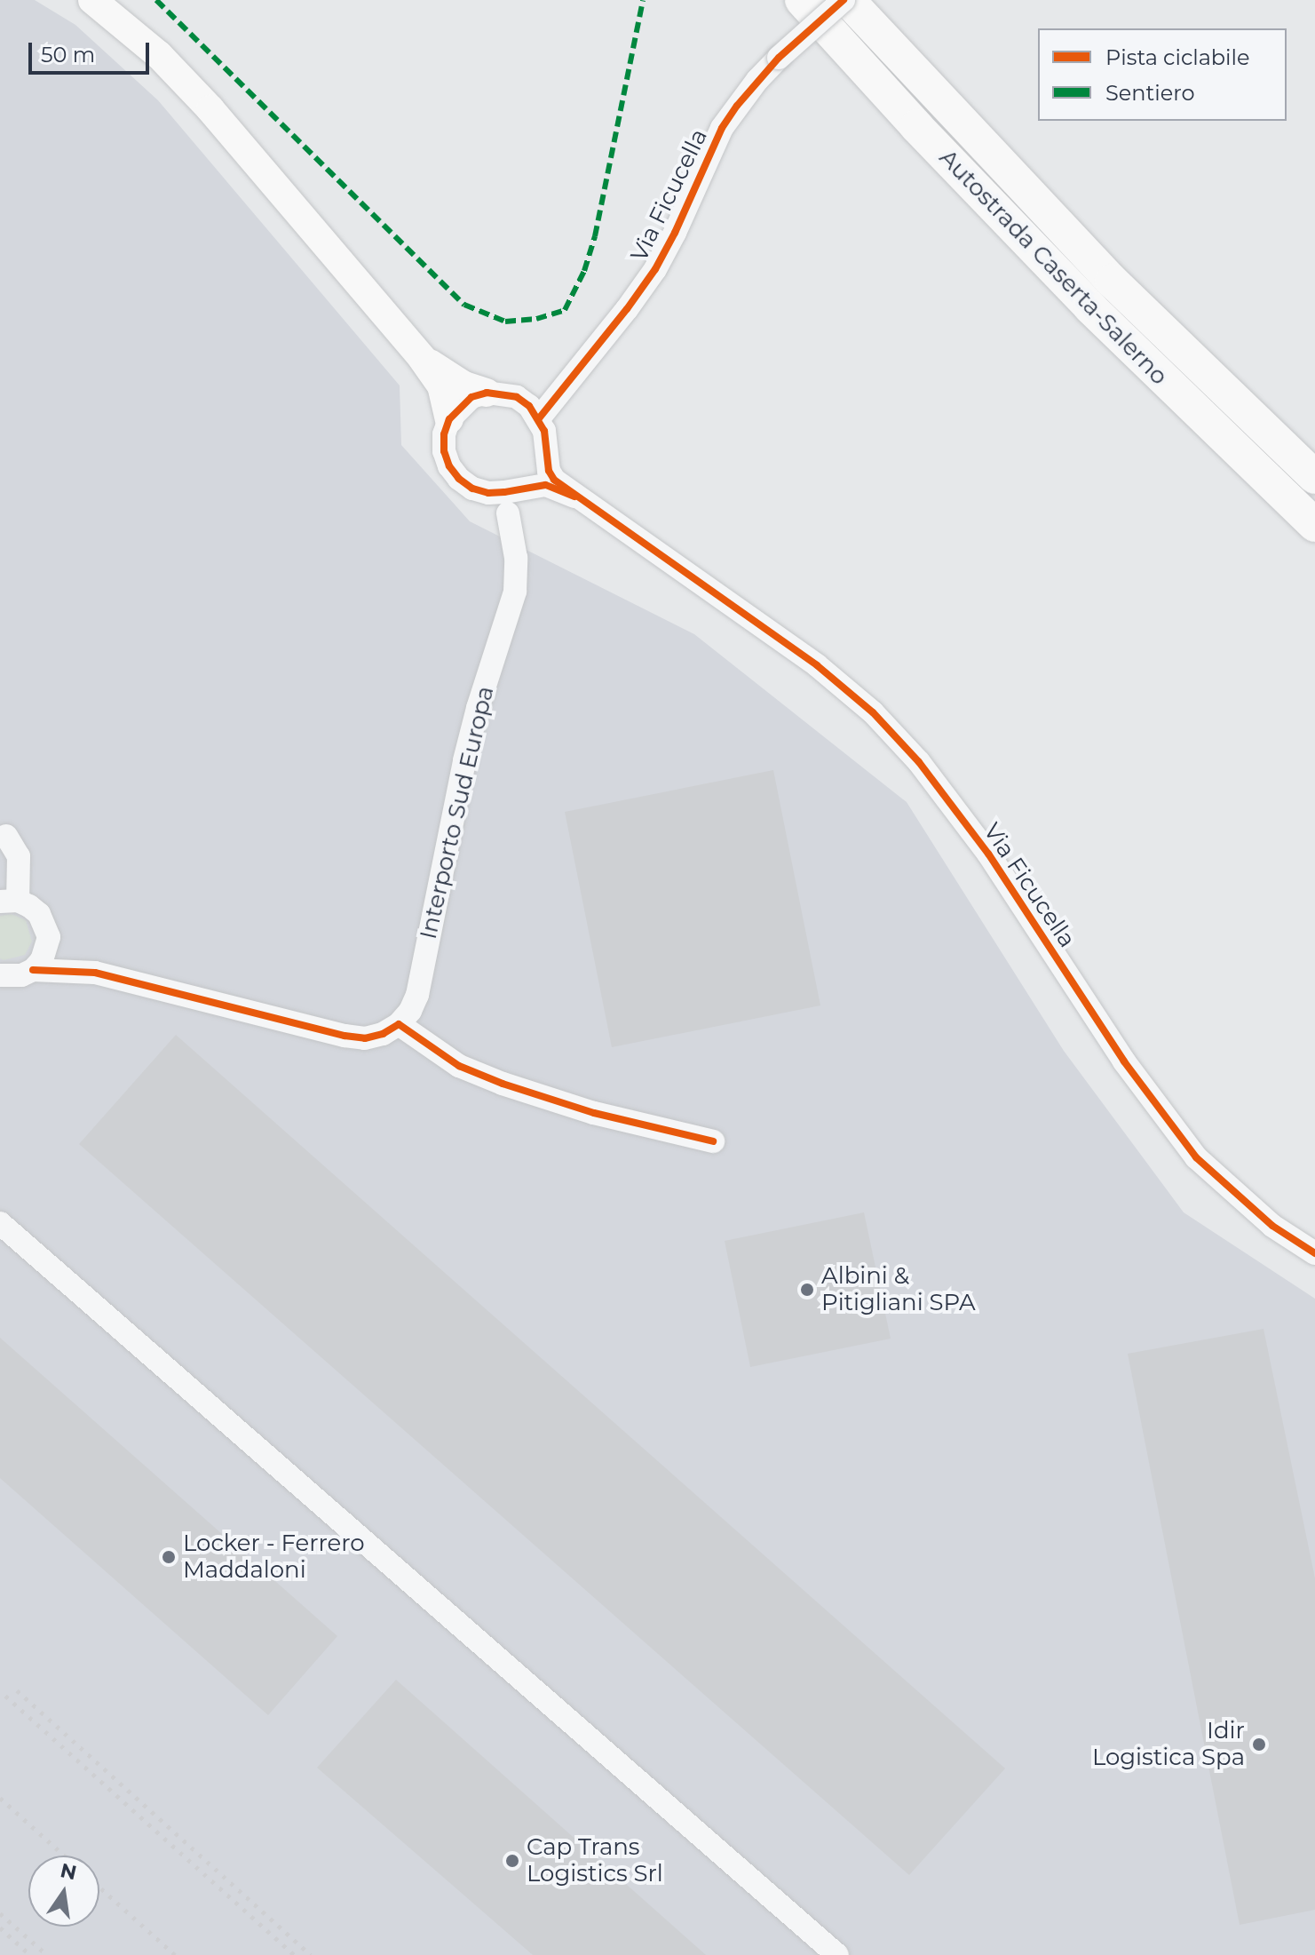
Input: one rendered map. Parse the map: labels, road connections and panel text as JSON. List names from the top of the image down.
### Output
{
  "streets": {
    "highway": ["Autostrada Caserta-Salerno"],
    "street": ["Via Ficucella", "Interporto Sud Europa"]
  },
  "crossings": [
    ["Via Ficucella", "Autostrada Caserta-Salerno"]
  ],
  "places": [
    "Albini & Pitigliani SPA",
    "Locker - Ferrero Maddaloni",
    "Idir Logistica Spa",
    "Cap Trans Logistics Srl"
  ],
  "legend": ["Pista ciclabile", "Sentiero"],
  "scale_bar": "50 m",
  "north": "top"
}
